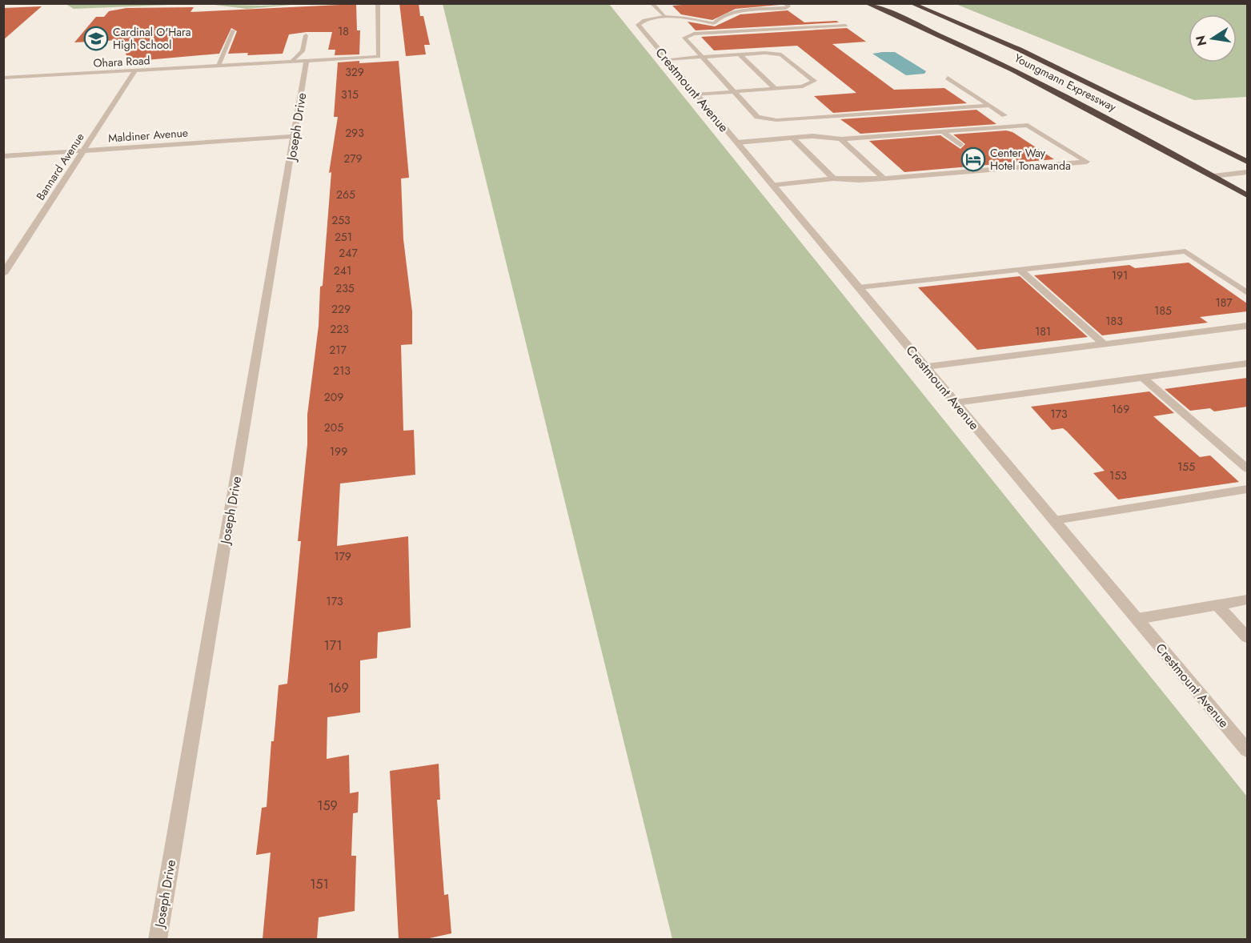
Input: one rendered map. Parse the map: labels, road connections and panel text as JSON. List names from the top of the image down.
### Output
{
  "streets": {
    "highway": ["Youngmann Expressway"],
    "street": [
      "Ohara Road",
      "Crestmount Avenue",
      "Joseph Drive",
      "Maldiner Avenue",
      "Bannard Avenue"
    ]
  },
  "crossings": [
    ["Ohara Road", "Joseph Drive"],
    ["Ohara Road", "Bannard Avenue"],
    ["Joseph Drive", "Maldiner Avenue"],
    ["Maldiner Avenue", "Bannard Avenue"]
  ],
  "places": {
    "school or university": ["Cardinal O'Hara High School"],
    "hotel": ["Center Way Hotel Tonawanda"]
  },
  "house_numbers": [
    "18",
    "329",
    "315",
    "293",
    "279",
    "265",
    "253",
    "251",
    "247",
    "241",
    "191",
    "235",
    "187",
    "229",
    "185",
    "183",
    "223",
    "181",
    "217",
    "213",
    "209",
    "169",
    "173",
    "205",
    "199",
    "155",
    "153",
    "179",
    "173",
    "171",
    "169",
    "159",
    "151"
  ],
  "north": "left"
}
